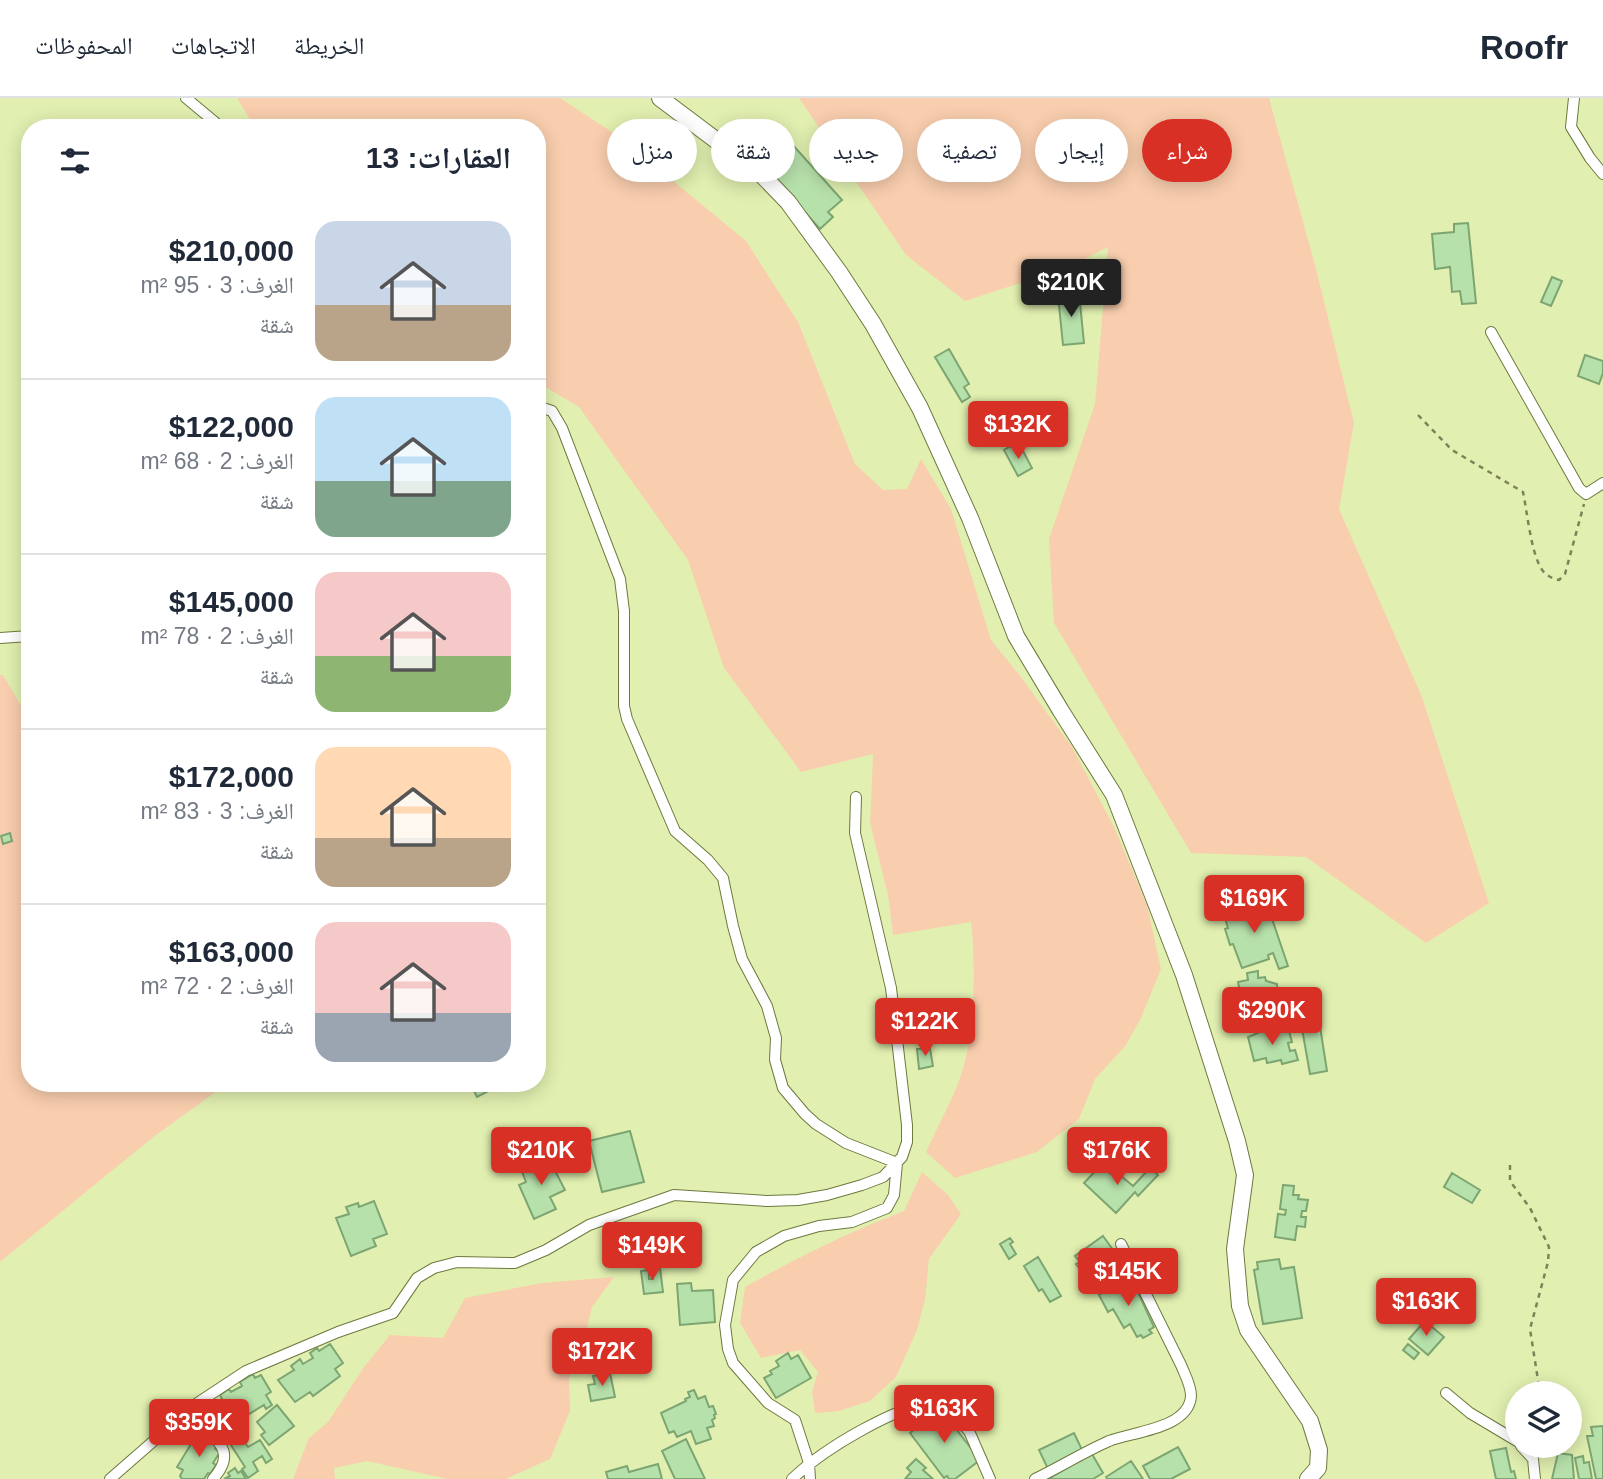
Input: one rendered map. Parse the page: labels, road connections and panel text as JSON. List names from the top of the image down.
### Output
{
  "page": {
    "header": "Roofr",
    "nav": ["الخريطة", "الاتجاهات", "المحفوظات"],
    "chip": [
      "شراء",
      "إيجار",
      "تصفية",
      "جديد",
      "شقة",
      "منزل"
    ],
    "heading": "العقارات: 13",
    "list": [
      {
        "name": "$210,000",
        "note": "الغرف: 3 · 95 m² · شقة"
      },
      {
        "name": "$122,000",
        "note": "الغرف: 2 · 68 m² · شقة"
      },
      {
        "name": "$145,000",
        "note": "الغرف: 2 · 78 m² · شقة"
      },
      {
        "name": "$172,000",
        "note": "الغرف: 3 · 83 m² · شقة"
      },
      {
        "name": "$163,000",
        "note": "الغرف: 2 · 72 m² · شقة"
      }
    ],
    "price": [
      "$210K",
      "$132K",
      "$169K",
      "$290K",
      "$122K",
      "$210K",
      "$176K",
      "$149K",
      "$145K",
      "$163K",
      "$172K",
      "$163K",
      "$359K"
    ]
  }
}
